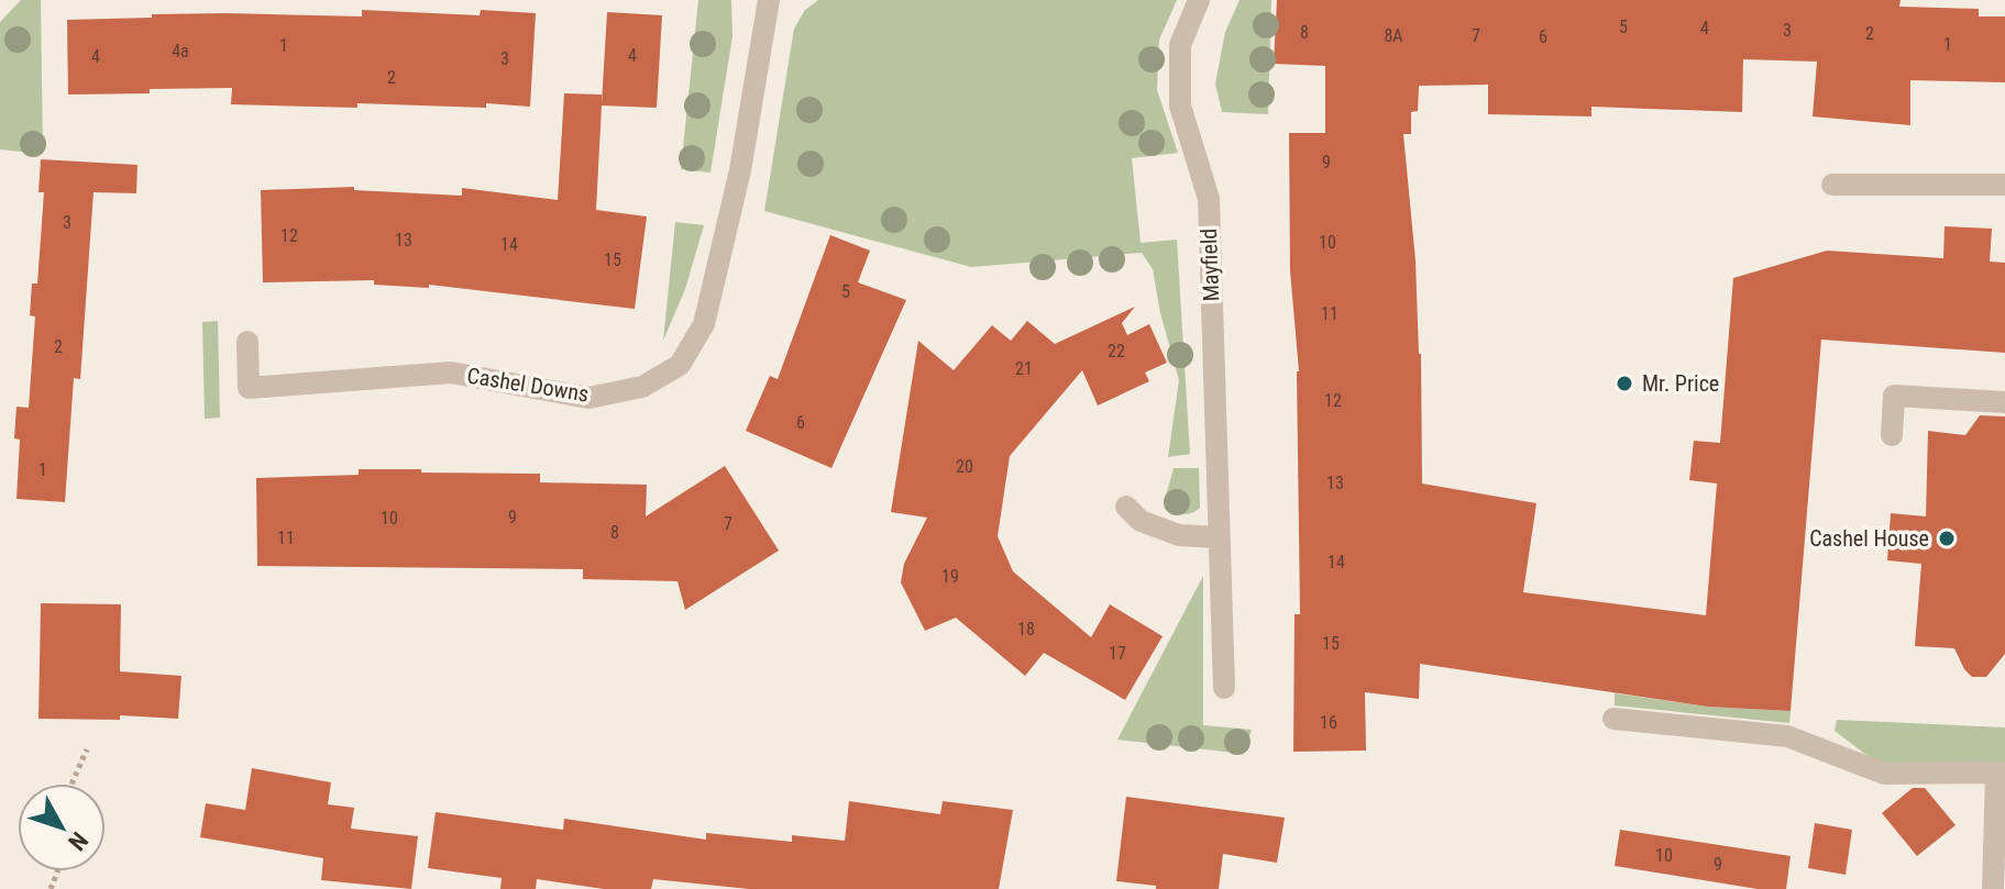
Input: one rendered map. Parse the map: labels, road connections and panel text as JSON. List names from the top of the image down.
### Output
{
  "streets": {
    "street": ["Mayfield", "Cashel Downs"]
  },
  "places": ["Mr. Price", "Cashel House"],
  "house_numbers": [
    "5",
    "4",
    "3",
    "8",
    "2",
    "8A",
    "7",
    "6",
    "1",
    "1",
    "4a",
    "4",
    "4",
    "3",
    "2",
    "9",
    "3",
    "12",
    "13",
    "10",
    "14",
    "15",
    "5",
    "11",
    "2",
    "22",
    "21",
    "12",
    "6",
    "20",
    "1",
    "13",
    "9",
    "10",
    "7",
    "8",
    "11",
    "14",
    "19",
    "18",
    "15",
    "17",
    "16",
    "10",
    "9"
  ],
  "north": "bottom right"
}
